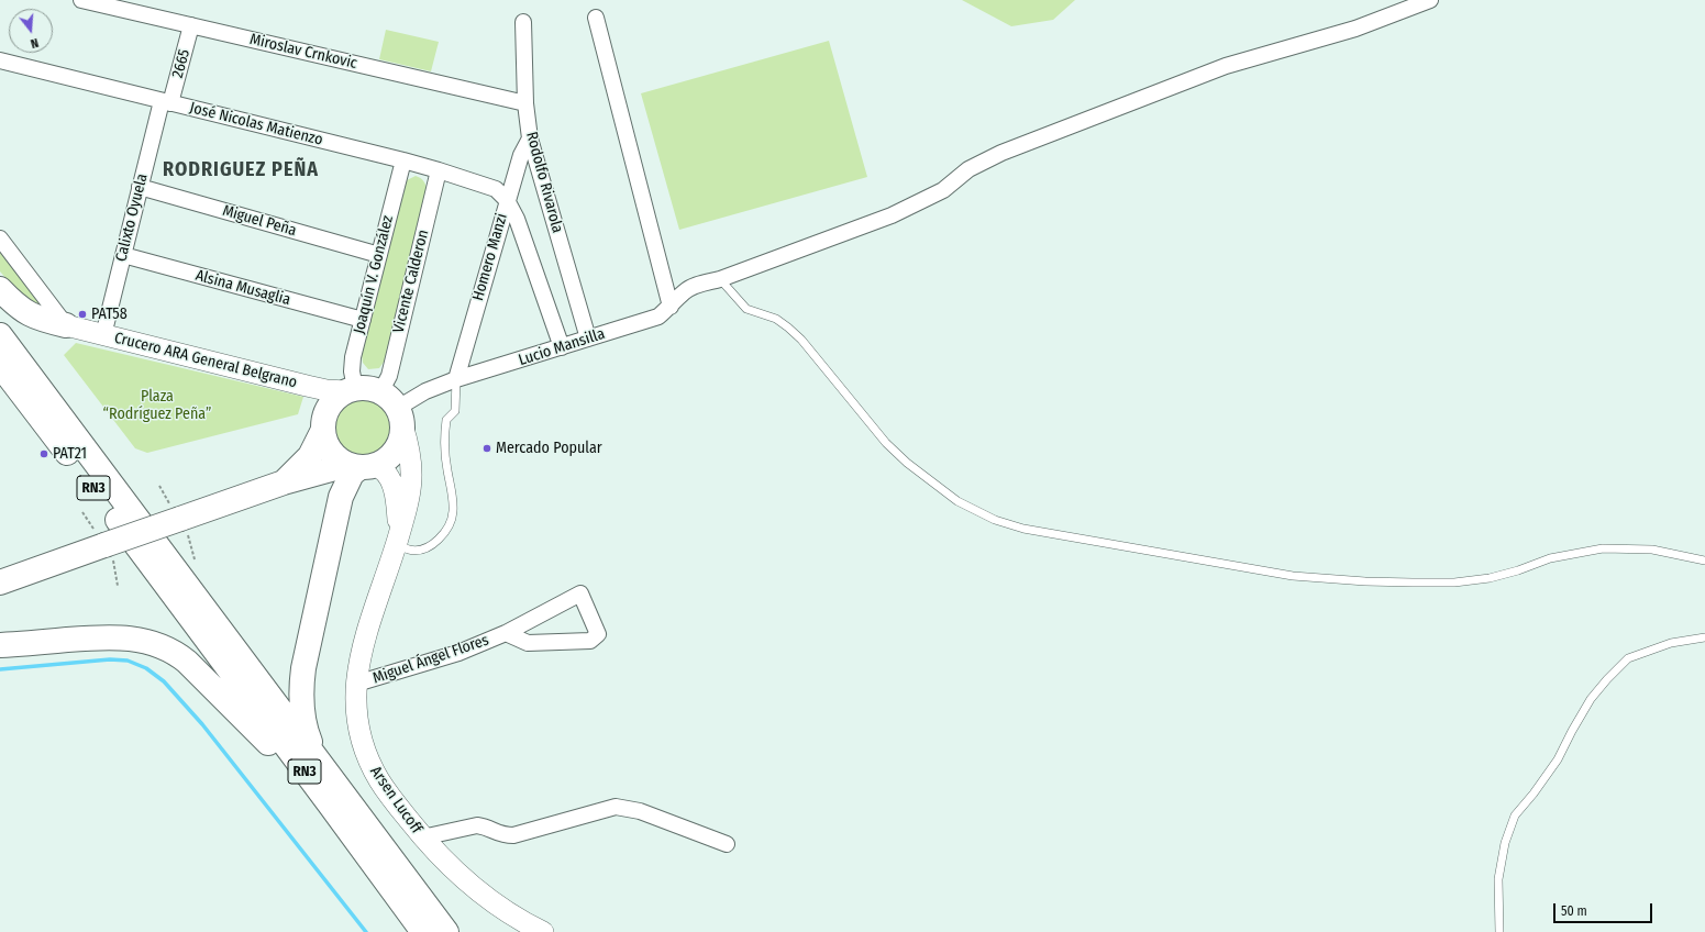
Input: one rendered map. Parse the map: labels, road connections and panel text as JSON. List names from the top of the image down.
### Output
{
  "streets": {
    "main road": ["RN3"],
    "street": [
      "Miroslav Crnkovic",
      "2665",
      "José Nicolas Matienzo",
      "Rodolfo Rivarola",
      "Calixto Oyuela",
      "Miguel Peña",
      "Homero Manzi",
      "Joaquín V. González",
      "Vicente Calderon",
      "Alsina Musaglia",
      "Lucio Mansilla",
      "Crucero ARA General Belgrano",
      "Miguel Ángel Flores",
      "Arsen Lucoff"
    ]
  },
  "crossings": [
    ["Miroslav Crnkovic", "2665"],
    ["Miroslav Crnkovic", "Rodolfo Rivarola"],
    ["2665", "José Nicolas Matienzo"],
    ["2665", "Calixto Oyuela"],
    ["José Nicolas Matienzo", "Calixto Oyuela"],
    ["José Nicolas Matienzo", "Homero Manzi"],
    ["José Nicolas Matienzo", "Joaquín V. González"],
    ["José Nicolas Matienzo", "Vicente Calderon"],
    ["Rodolfo Rivarola", "Homero Manzi"],
    ["Rodolfo Rivarola", "Lucio Mansilla"],
    ["Calixto Oyuela", "Miguel Peña"],
    ["Calixto Oyuela", "Alsina Musaglia"],
    ["Calixto Oyuela", "Crucero ARA General Belgrano"],
    ["Miguel Peña", "Joaquín V. González"],
    ["Homero Manzi", "Lucio Mansilla"],
    ["Joaquín V. González", "Vicente Calderon"],
    ["Joaquín V. González", "Alsina Musaglia"],
    ["Joaquín V. González", "Lucio Mansilla"],
    ["Joaquín V. González", "Crucero ARA General Belgrano"],
    ["Joaquín V. González", "Arsen Lucoff"],
    ["Vicente Calderon", "Lucio Mansilla"],
    ["Vicente Calderon", "Crucero ARA General Belgrano"],
    ["Vicente Calderon", "Arsen Lucoff"],
    ["Lucio Mansilla", "Crucero ARA General Belgrano"],
    ["Lucio Mansilla", "Arsen Lucoff"],
    ["Crucero ARA General Belgrano", "Arsen Lucoff"],
    ["Miguel Ángel Flores", "Arsen Lucoff"]
  ],
  "districts": ["RODRIGUEZ PEÑA"],
  "parks": ["Plaza “Rodríguez Peña”"],
  "places": ["PAT58", "Mercado Popular", "PAT21"],
  "scale_bar": "50 m",
  "north": "bottom"
}
